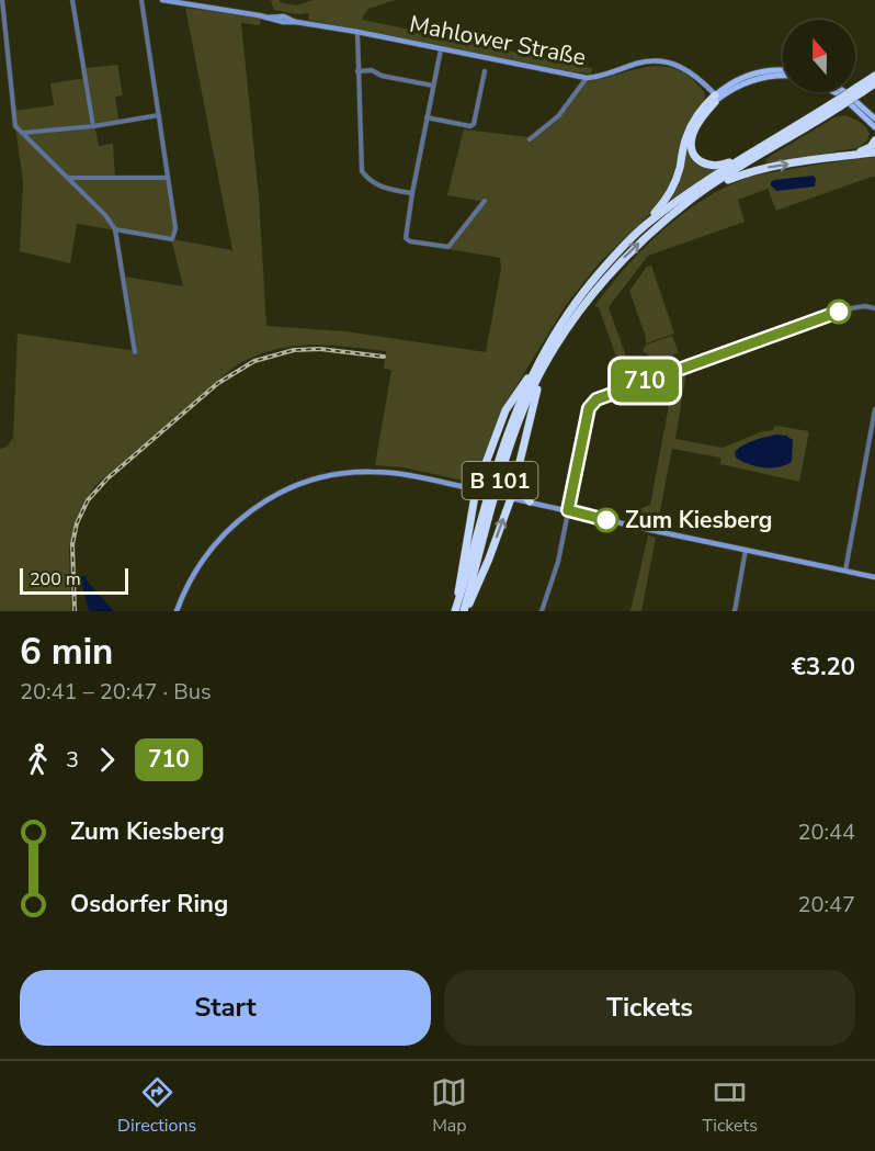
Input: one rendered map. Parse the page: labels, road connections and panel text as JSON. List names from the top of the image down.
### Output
{
  "streets": {
    "highway": ["B 101"],
    "street": ["Mahlower Straße"]
  },
  "places": ["Zum Kiesberg"],
  "lines": ["bus line 710"],
  "scale_bar": "200 m",
  "north": "top",
  "page": {
    "on_map": "710",
    "scale": "200 m",
    "heading": ["6 min", "20:41 – 20:47 · Bus", "€3.20"],
    "legs": ["3", "710"],
    "list": [
      {
        "name": "Zum Kiesberg",
        "value": "20:44"
      },
      {
        "name": "Osdorfer Ring",
        "value": "20:47"
      }
    ],
    "buttons": ["Start", "Tickets"],
    "tabs": ["Directions", "Map", "Tickets"]
  }
}
